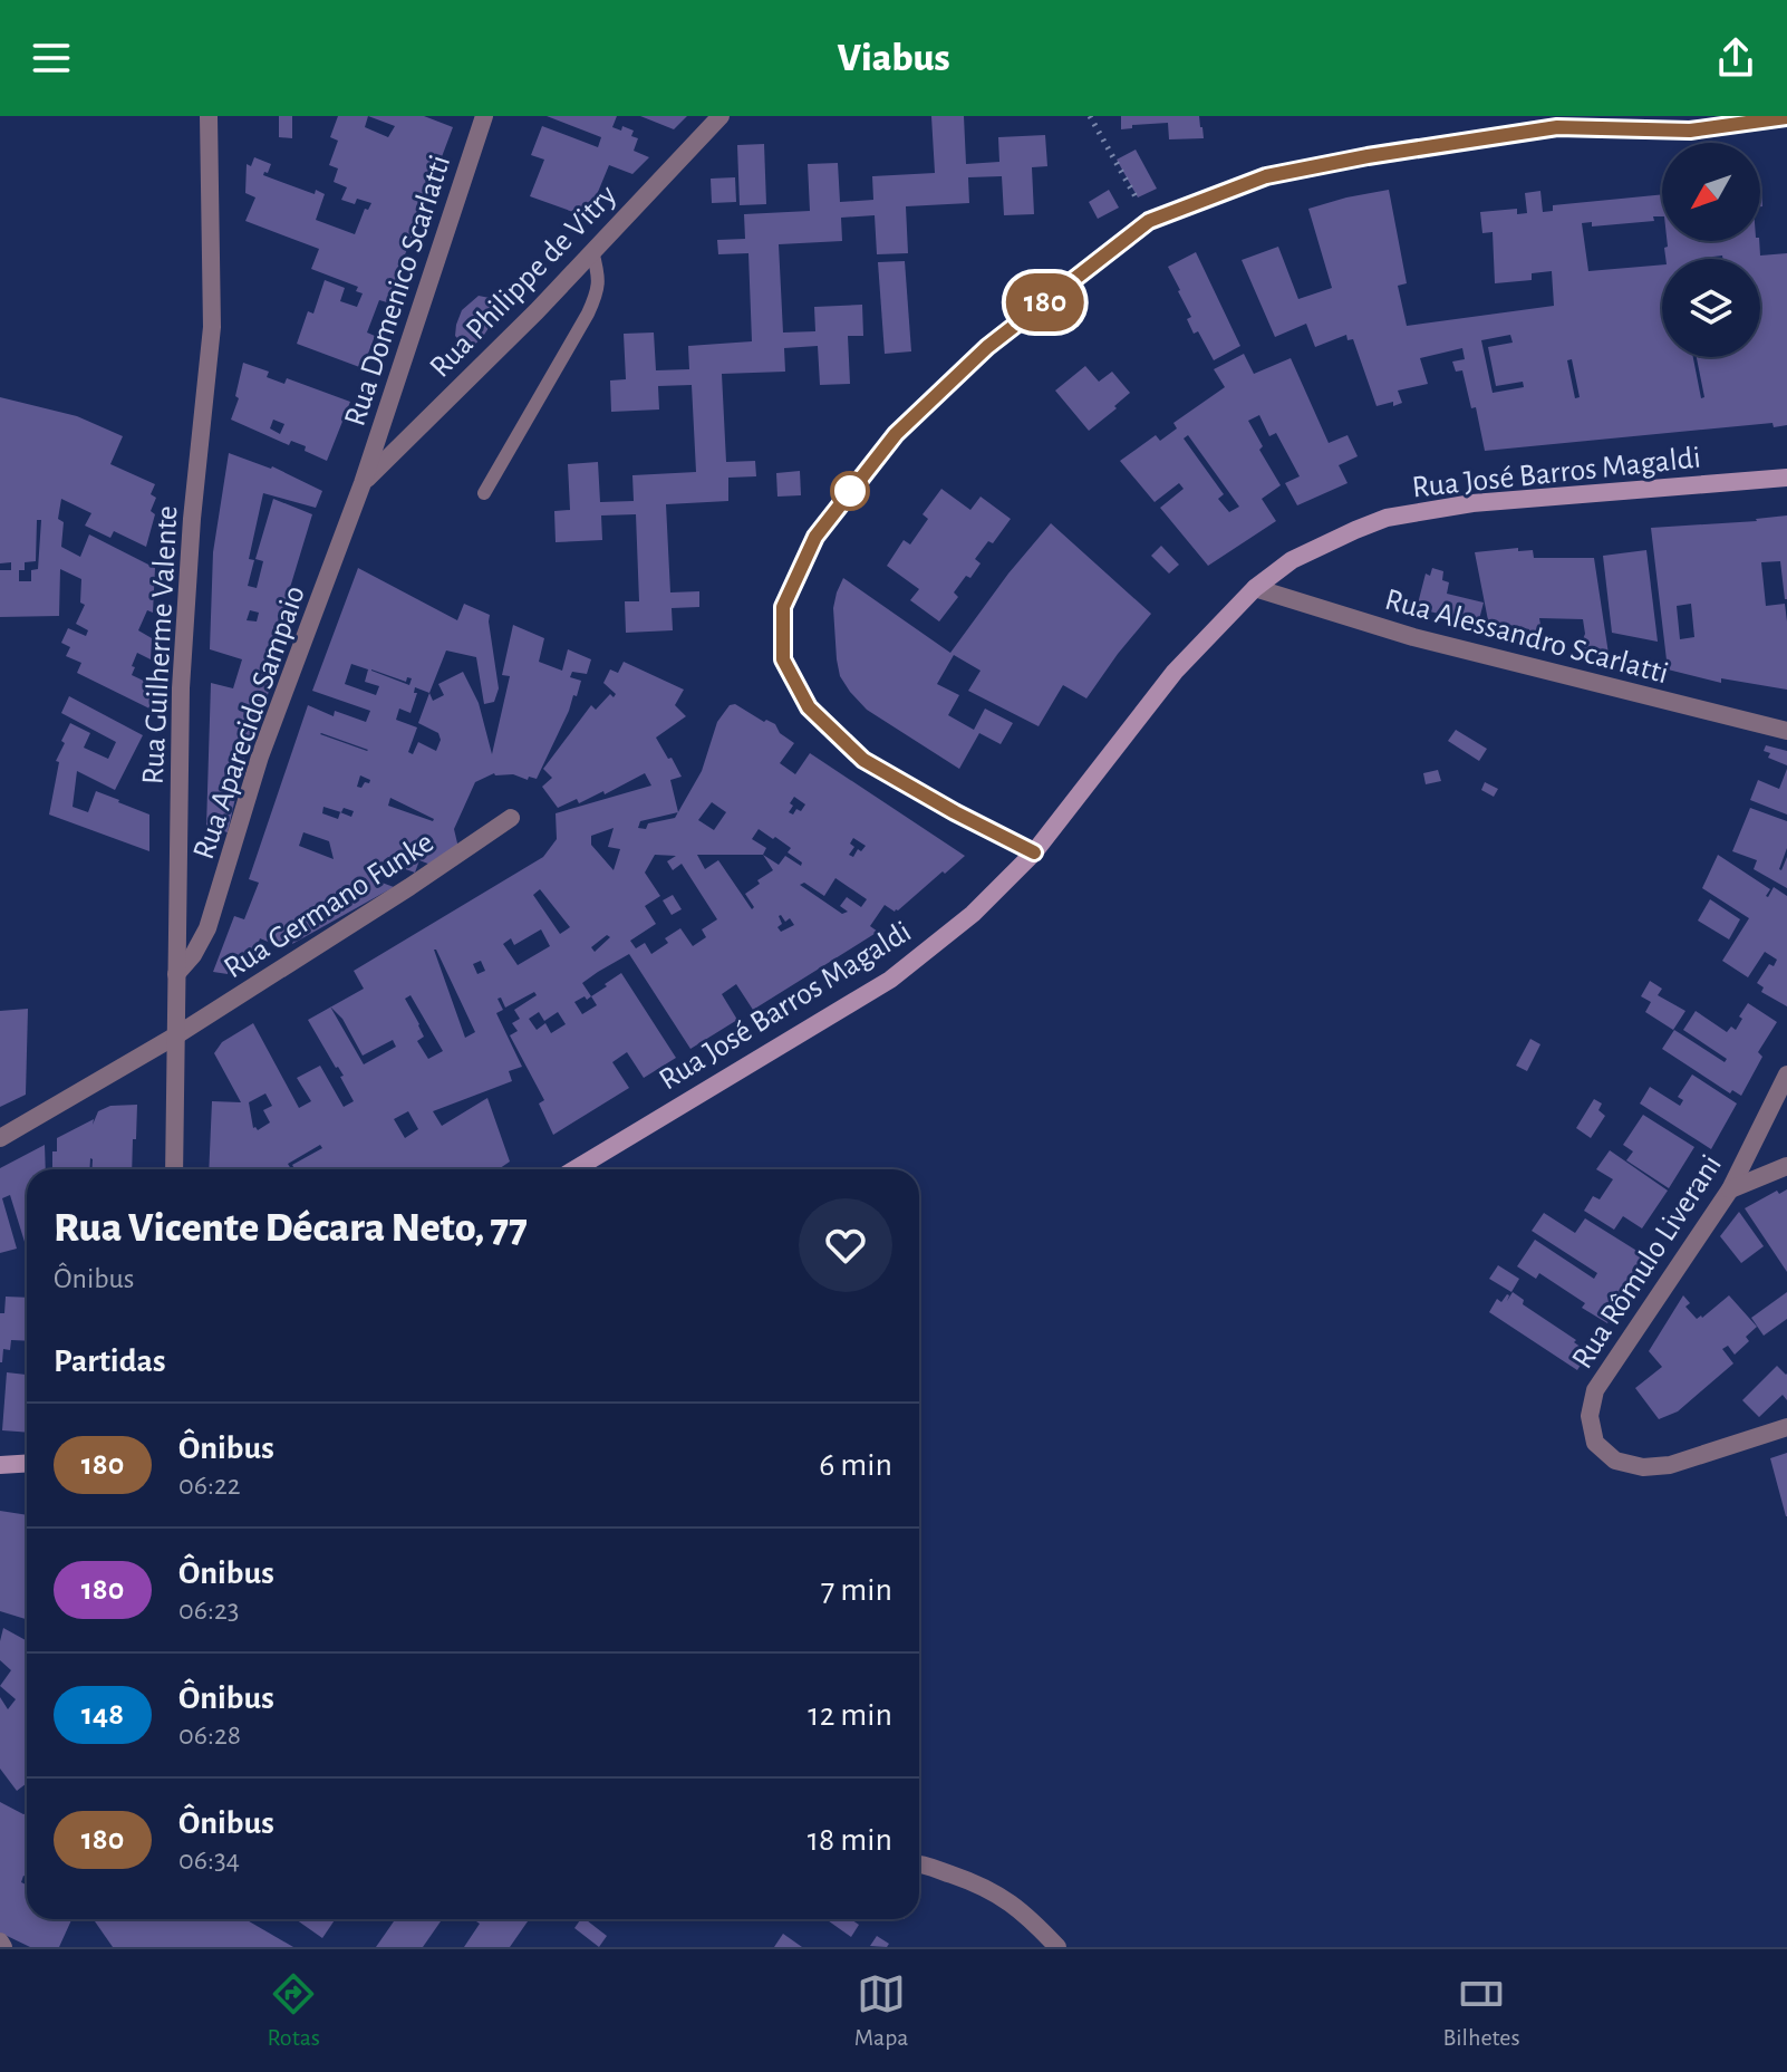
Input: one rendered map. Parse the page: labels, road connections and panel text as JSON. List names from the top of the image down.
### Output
{
  "streets": {
    "main road": ["Rua José Barros Magaldi"],
    "street": [
      "Rua Philippe de Vitry",
      "Rua Domenico Scarlatti",
      "Rua Alessandro Scarlatti",
      "Rua Guilherme Valente",
      "Rua Aparecido Sampaio",
      "Rua Germano Funke",
      "Rua Rômulo Liverani"
    ]
  },
  "crossings": [
    ["Rua Philippe de Vitry", "Rua Domenico Scarlatti"],
    ["Rua Philippe de Vitry", "Rua Aparecido Sampaio"],
    ["Rua Domenico Scarlatti", "Rua Aparecido Sampaio"],
    ["Rua José Barros Magaldi", "Rua Alessandro Scarlatti"],
    ["Rua Guilherme Valente", "Rua Aparecido Sampaio"],
    ["Rua Guilherme Valente", "Rua Germano Funke"]
  ],
  "lines": ["bus line 180"],
  "north": "bottom left",
  "page": {
    "header": "Viabus",
    "on_map": "180",
    "heading": [
      ["Rua Vicente Décara Neto, 77", "Ônibus"],
      "Partidas"
    ],
    "list": [
      {
        "mark": "180",
        "name": "Ônibus",
        "note": "06:22",
        "value": "6 min"
      },
      {
        "mark": "180",
        "name": "Ônibus",
        "note": "06:23",
        "value": "7 min"
      },
      {
        "mark": "148",
        "name": "Ônibus",
        "note": "06:28",
        "value": "12 min"
      },
      {
        "mark": "180",
        "name": "Ônibus",
        "note": "06:34",
        "value": "18 min"
      }
    ],
    "tabs": ["Rotas", "Mapa", "Bilhetes"]
  }
}
